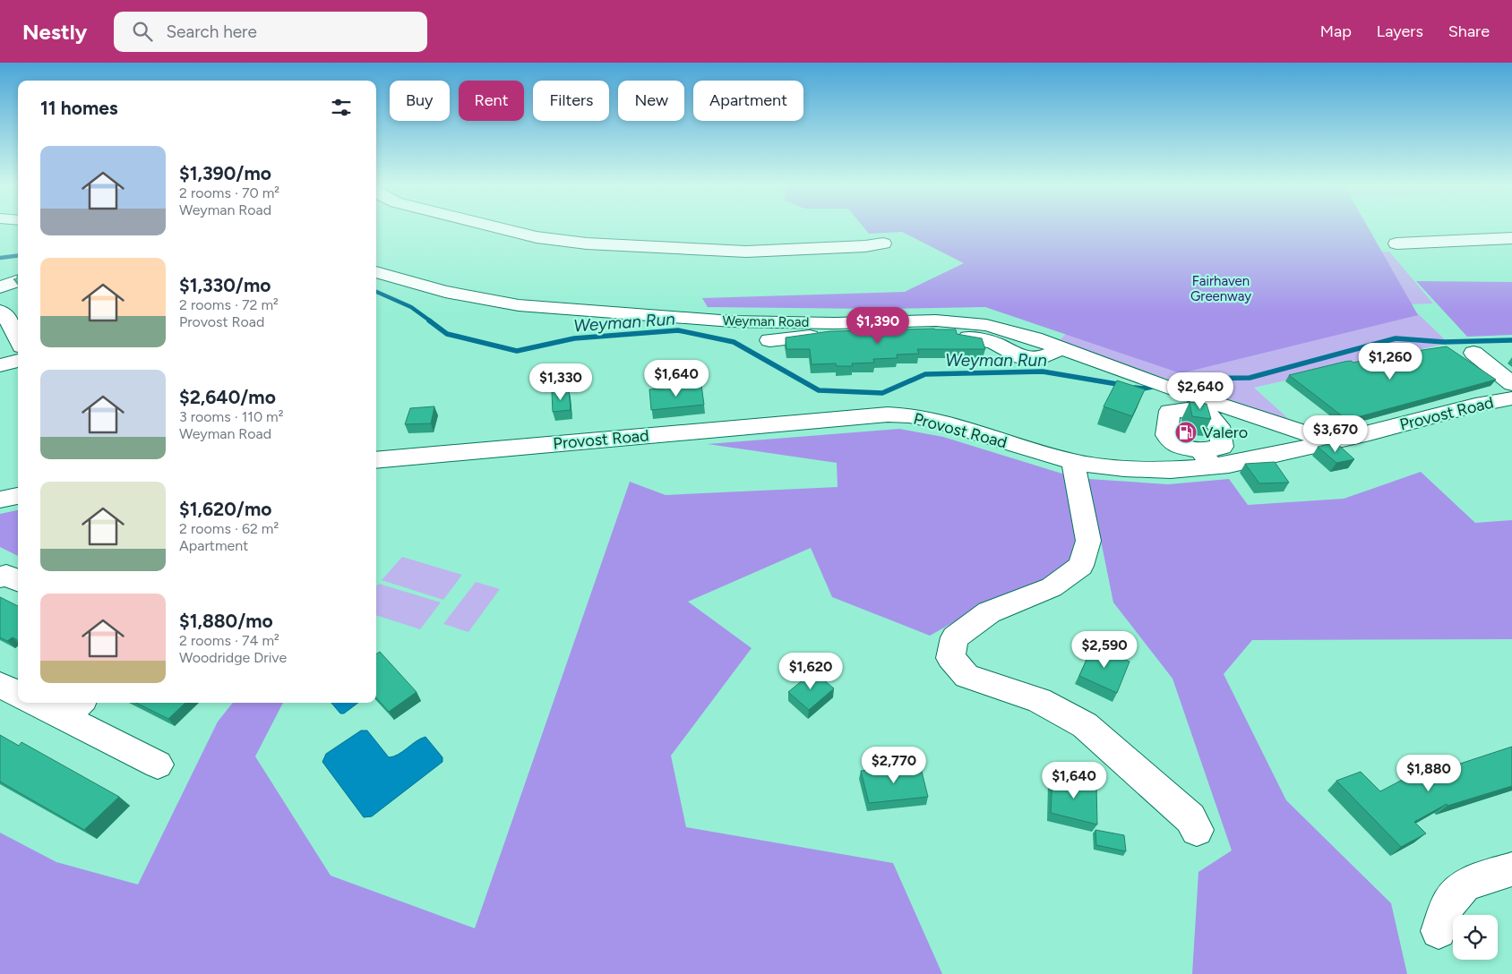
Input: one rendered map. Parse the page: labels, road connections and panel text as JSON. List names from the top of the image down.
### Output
{
  "streets": {
    "street": ["Weyman Road", "Provost Road"]
  },
  "crossings": [
    ["Weyman Road", "Provost Road"]
  ],
  "water": ["Weyman Run"],
  "parks": ["Fairhaven Greenway"],
  "places": {
    "fuel station": ["Valero"]
  },
  "page": {
    "header": "Nestly",
    "search": "Search here",
    "nav": ["Map", "Layers", "Share"],
    "chip": [
      "Buy",
      "Rent",
      "Filters",
      "New",
      "Apartment"
    ],
    "heading": "11 homes",
    "list": [
      {
        "name": "$1,390/mo",
        "note": "2 rooms · 70 m² · Weyman Road"
      },
      {
        "name": "$1,330/mo",
        "note": "2 rooms · 72 m² · Provost Road"
      },
      {
        "name": "$2,640/mo",
        "note": "3 rooms · 110 m² · Weyman Road"
      },
      {
        "name": "$1,620/mo",
        "note": "2 rooms · 62 m² · Apartment"
      },
      {
        "name": "$1,880/mo",
        "note": "2 rooms · 74 m² · Woodridge Drive"
      }
    ],
    "price": [
      "$1,390",
      "$1,260",
      "$1,640",
      "$1,330",
      "$2,640",
      "$3,670",
      "$2,590",
      "$1,620",
      "$2,770",
      "$1,880",
      "$1,640"
    ]
  }
}
